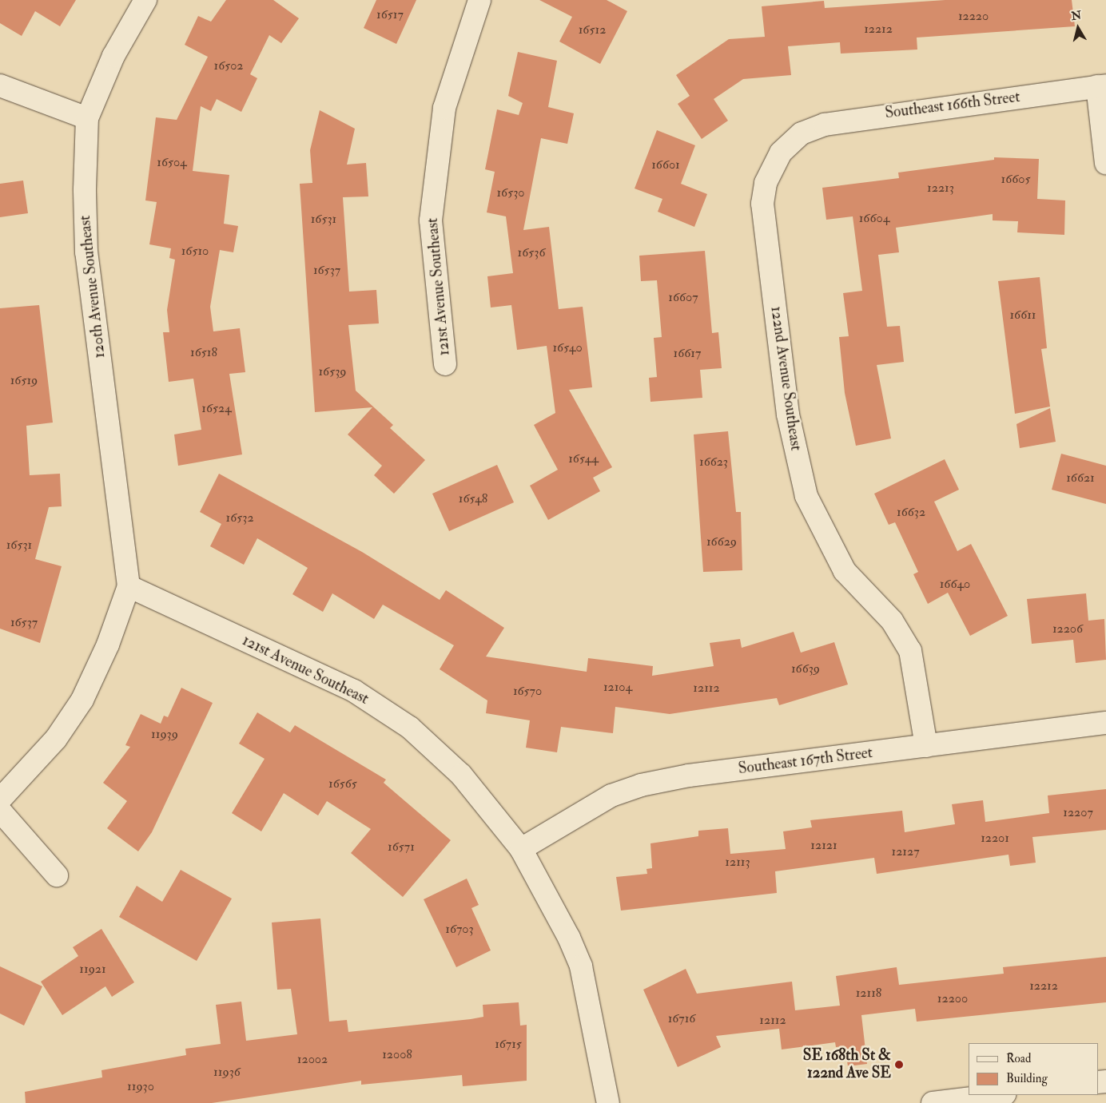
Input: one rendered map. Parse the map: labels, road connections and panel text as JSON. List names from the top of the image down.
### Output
{
  "streets": {
    "street": [
      "Southeast 166th Street",
      "120th Avenue Southeast",
      "121st Avenue Southeast",
      "122nd Avenue Southeast",
      "Southeast 167th Street"
    ]
  },
  "crossings": [
    ["Southeast 166th Street", "122nd Avenue Southeast"],
    ["120th Avenue Southeast", "121st Avenue Southeast"],
    ["121st Avenue Southeast", "Southeast 167th Street"],
    ["122nd Avenue Southeast", "Southeast 167th Street"]
  ],
  "places": ["SE 168th St & 122nd Ave SE"],
  "house_numbers": [
    "16517",
    "12220",
    "12212",
    "16512",
    "16502",
    "16504",
    "16601",
    "16605",
    "12213",
    "16530",
    "16604",
    "16531",
    "16510",
    "16536",
    "16537",
    "16607",
    "16611",
    "16540",
    "16518",
    "16617",
    "16539",
    "16519",
    "16524",
    "16544",
    "16623",
    "16621",
    "16548",
    "16632",
    "16532",
    "16629",
    "16531",
    "16640",
    "16537",
    "12206",
    "16639",
    "12104",
    "12112",
    "16570",
    "11939",
    "16565",
    "12207",
    "12201",
    "12121",
    "16571",
    "12127",
    "12113",
    "16703",
    "11921",
    "12212",
    "12118",
    "12200",
    "16716",
    "12112",
    "16715",
    "12008",
    "12002",
    "11936",
    "11930"
  ],
  "legend": ["Road", "Building"],
  "north": "top"
}
